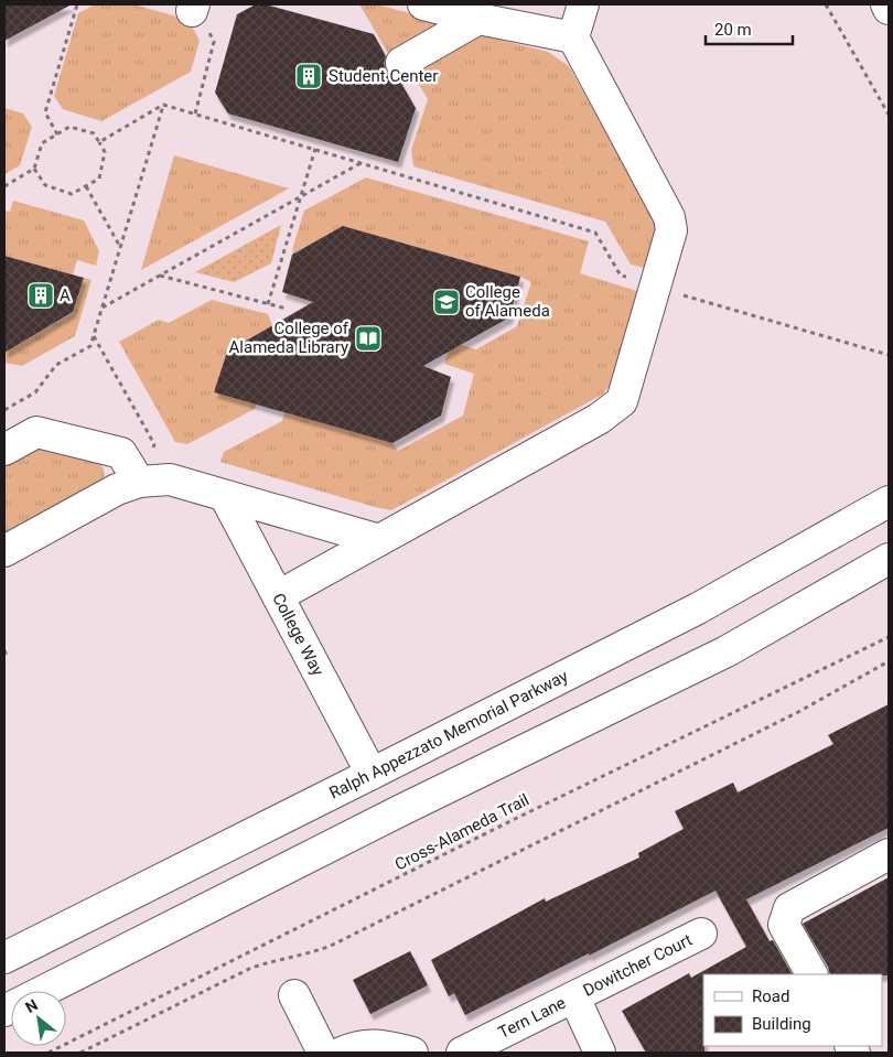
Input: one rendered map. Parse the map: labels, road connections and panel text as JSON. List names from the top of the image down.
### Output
{
  "streets": {
    "street": [
      "College Way",
      "Ralph Appezzato Memorial Parkway",
      "Dowitcher Court",
      "Tern Lane"
    ],
    "path": ["Cross-Alameda Trail"]
  },
  "crossings": [
    ["College Way", "Ralph Appezzato Memorial Parkway"],
    ["Dowitcher Court", "Tern Lane"]
  ],
  "places": {
    "building": ["Student Center", "A"],
    "school or university": ["College of Alameda"],
    "library": ["College of Alameda Library"]
  },
  "legend": ["Road", "Building"],
  "scale_bar": "20 m",
  "north": "top left"
}
